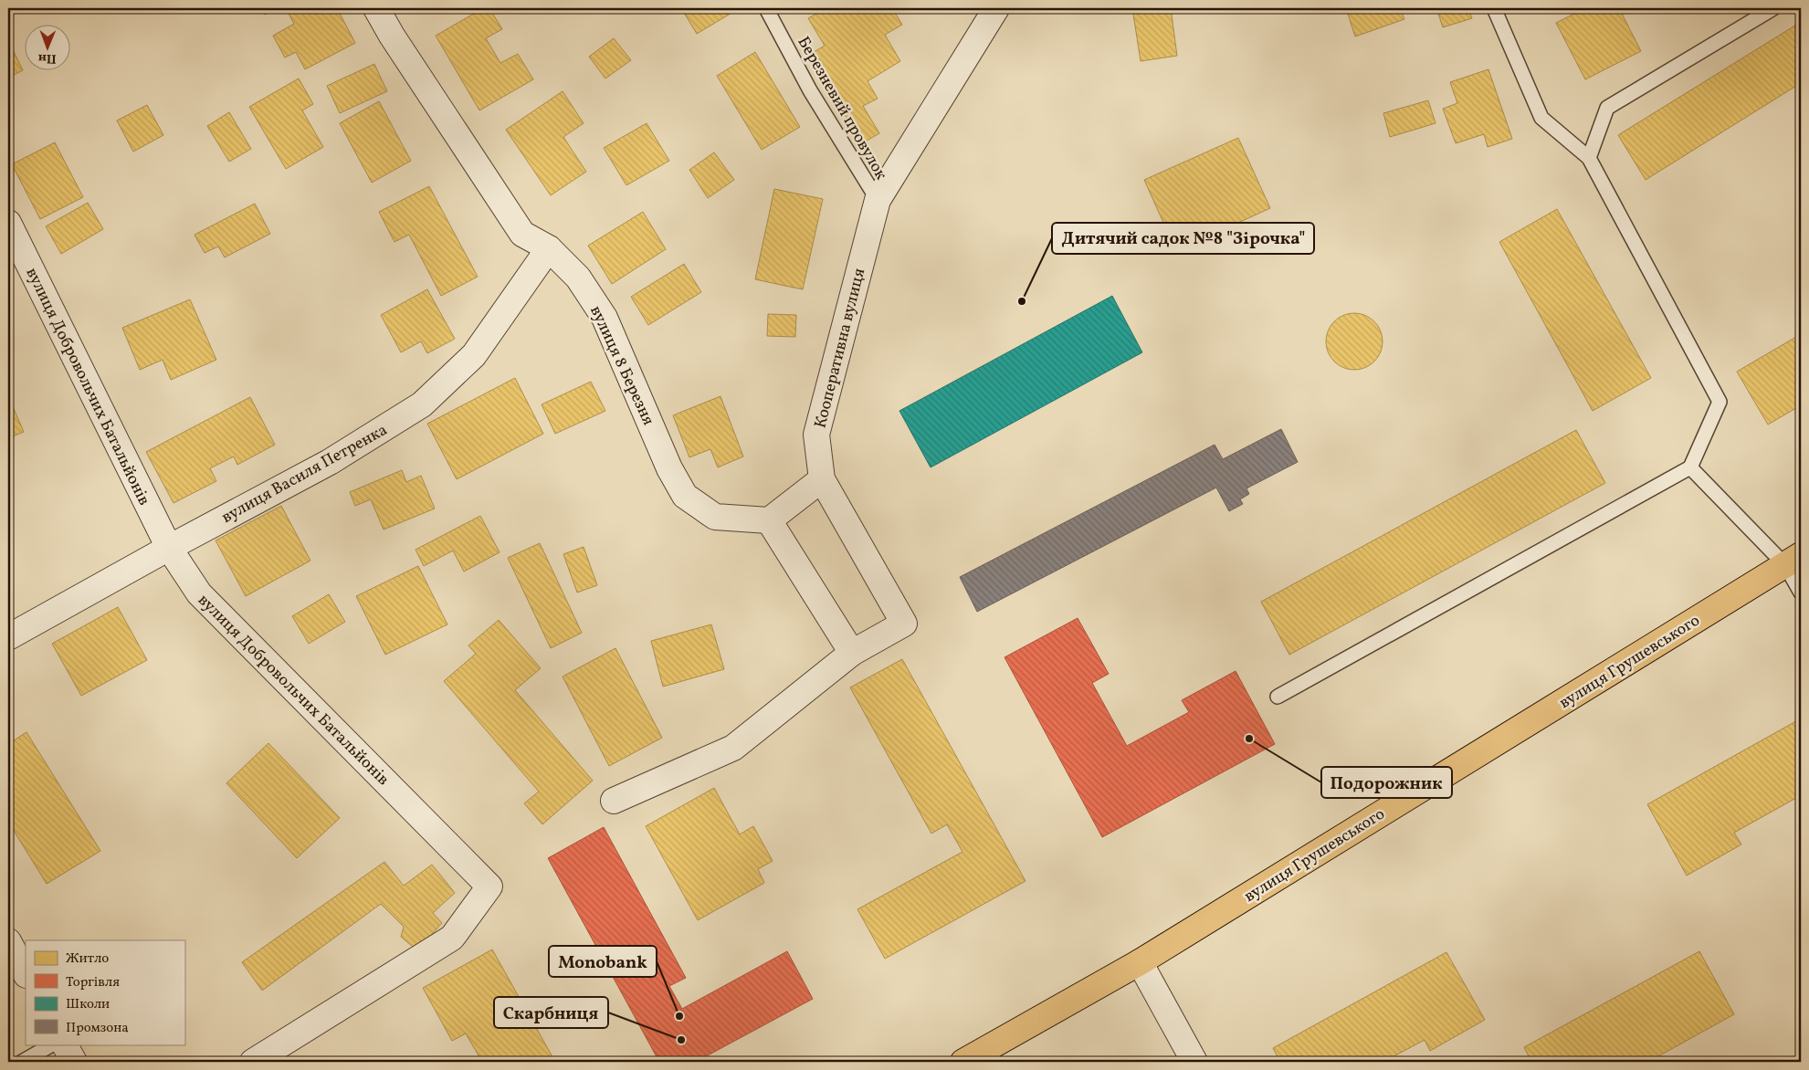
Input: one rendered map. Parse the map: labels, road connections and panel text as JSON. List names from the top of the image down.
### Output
{
  "streets": {
    "highway": ["вулиця Грушевського"],
    "street": [
      "Кооперативна вулиця",
      "вулиця 8 Березня",
      "вулиця Добровольчих Батальйонів",
      "вулиця Василя Петренка"
    ],
    "lane": ["Березневий провулок"]
  },
  "crossings": [
    ["Березневий провулок", "Кооперативна вулиця"],
    ["вулиця 8 Березня", "вулиця Василя Петренка"],
    ["вулиця Добровольчих Батальйонів", "вулиця Василя Петренка"]
  ],
  "places": [
    "Дитячий садок №8 \"Зірочка\"",
    "Подорожник",
    "Monobank",
    "Скарбниця"
  ],
  "legend": [
    "Житло",
    "Торгівля",
    "Школи",
    "Промзона"
  ],
  "north": "bottom"
}
